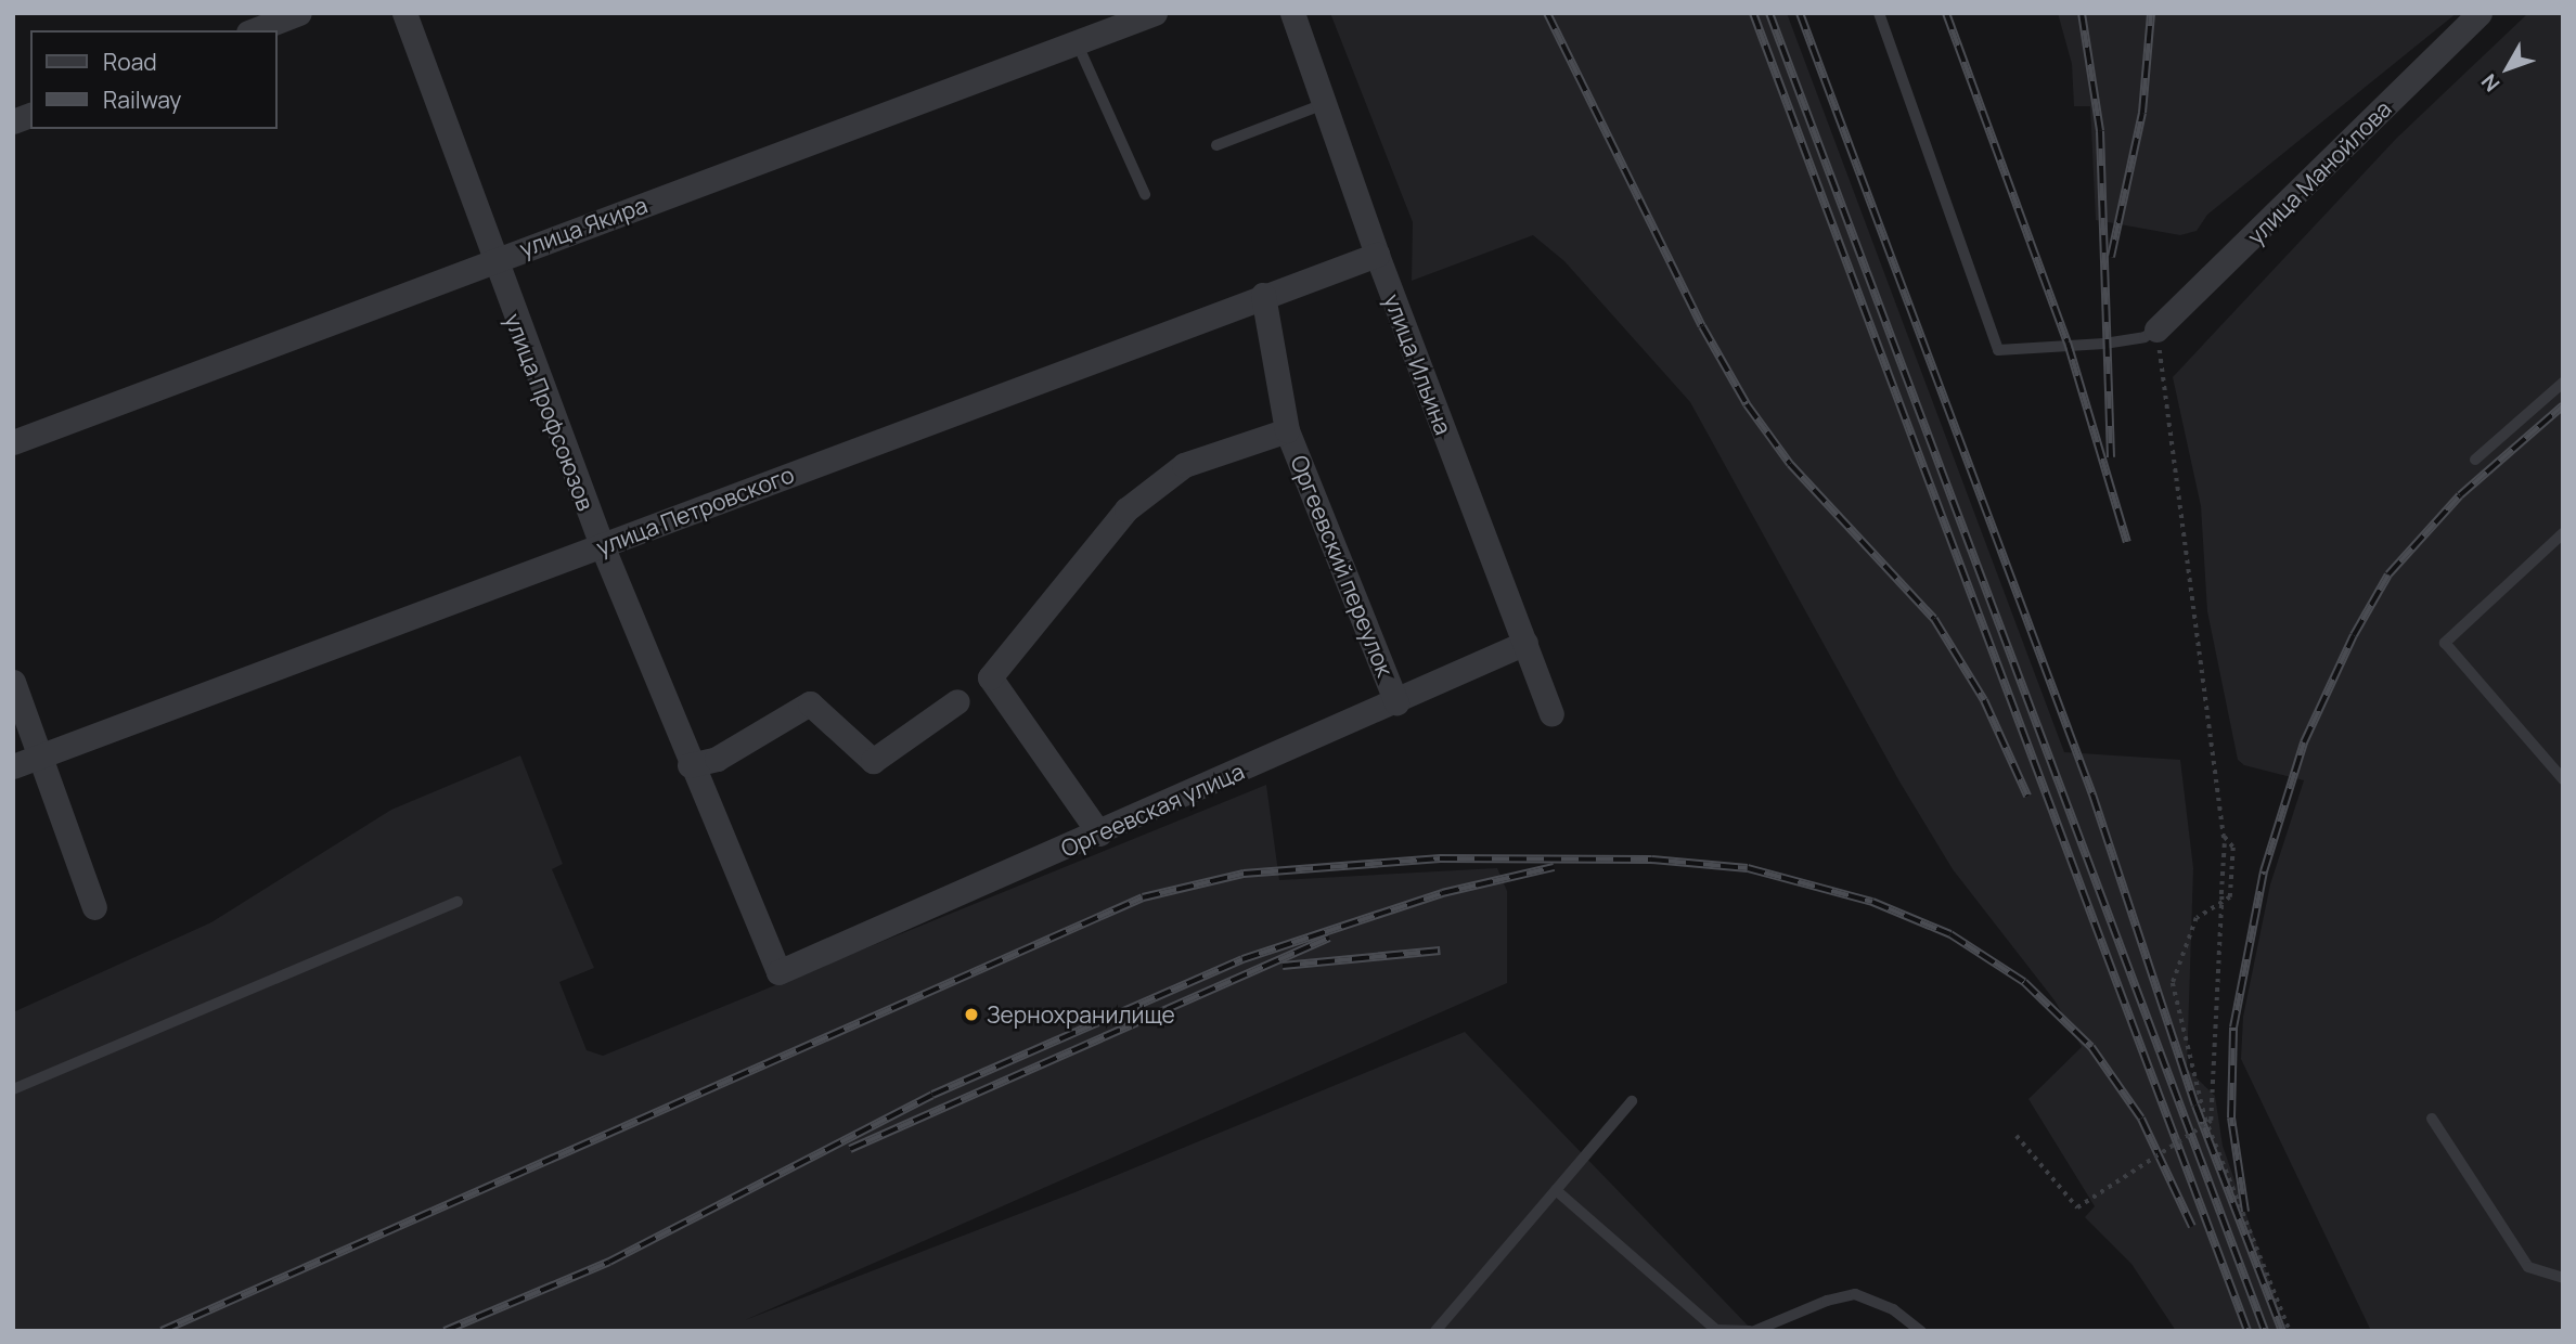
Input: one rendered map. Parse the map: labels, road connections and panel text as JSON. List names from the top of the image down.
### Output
{
  "streets": {
    "street": [
      "улица Манойлова",
      "улица Якира",
      "улица Ильина",
      "улица Профсоюзов",
      "улица Петровского",
      "Оргеевский переулок",
      "Оргеевская улица"
    ]
  },
  "crossings": [
    ["улица Якира", "улица Профсоюзов"],
    ["улица Ильина", "улица Петровского"],
    ["улица Ильина", "Оргеевская улица"],
    ["улица Профсоюзов", "улица Петровского"],
    ["улица Профсоюзов", "Оргеевская улица"],
    ["улица Петровского", "Оргеевский переулок"],
    ["Оргеевский переулок", "Оргеевская улица"]
  ],
  "places": ["Зернохранилище"],
  "legend": ["Road", "Railway"],
  "north": "bottom left"
}
